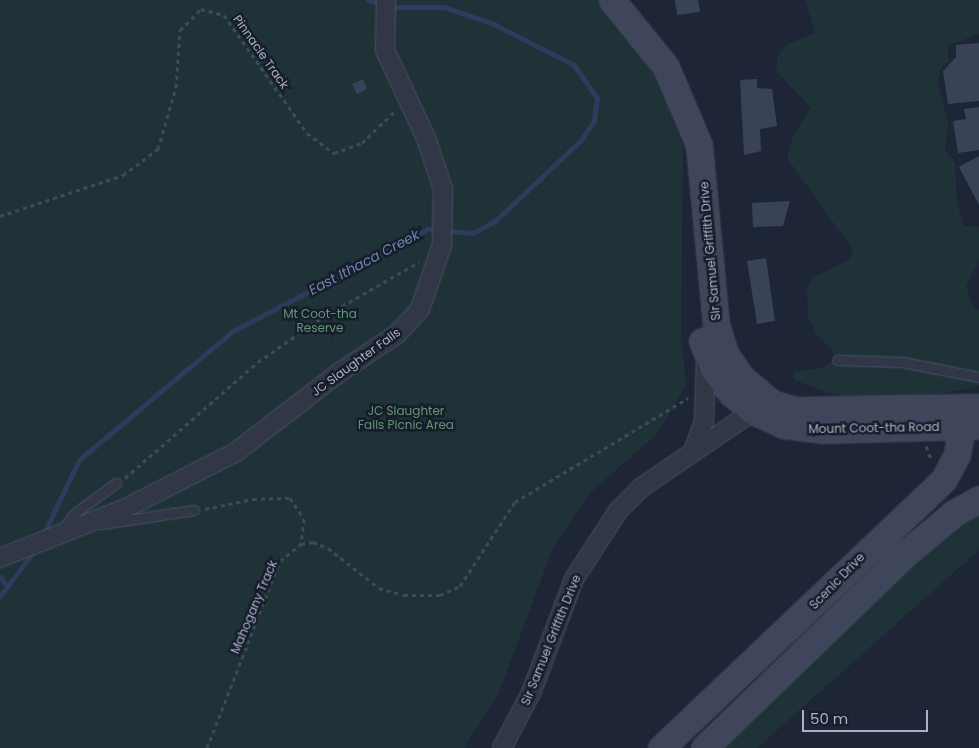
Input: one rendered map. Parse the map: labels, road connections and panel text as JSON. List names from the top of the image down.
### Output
{
  "streets": {
    "main road": ["Sir Samuel Griffith Drive", "Scenic Drive"],
    "street": ["JC Slaughter Falls"],
    "path": ["Pinnacle Track", "Mahogany Track"]
  },
  "crossings": [
    ["Pinnacle Track", "JC Slaughter Falls"],
    ["Sir Samuel Griffith Drive", "Scenic Drive"]
  ],
  "water": ["East Ithaca Creek"],
  "parks": ["Mt Coot-tha Reserve", "JC Slaughter Falls Picnic Area"],
  "scale_bar": "50 m"
}
